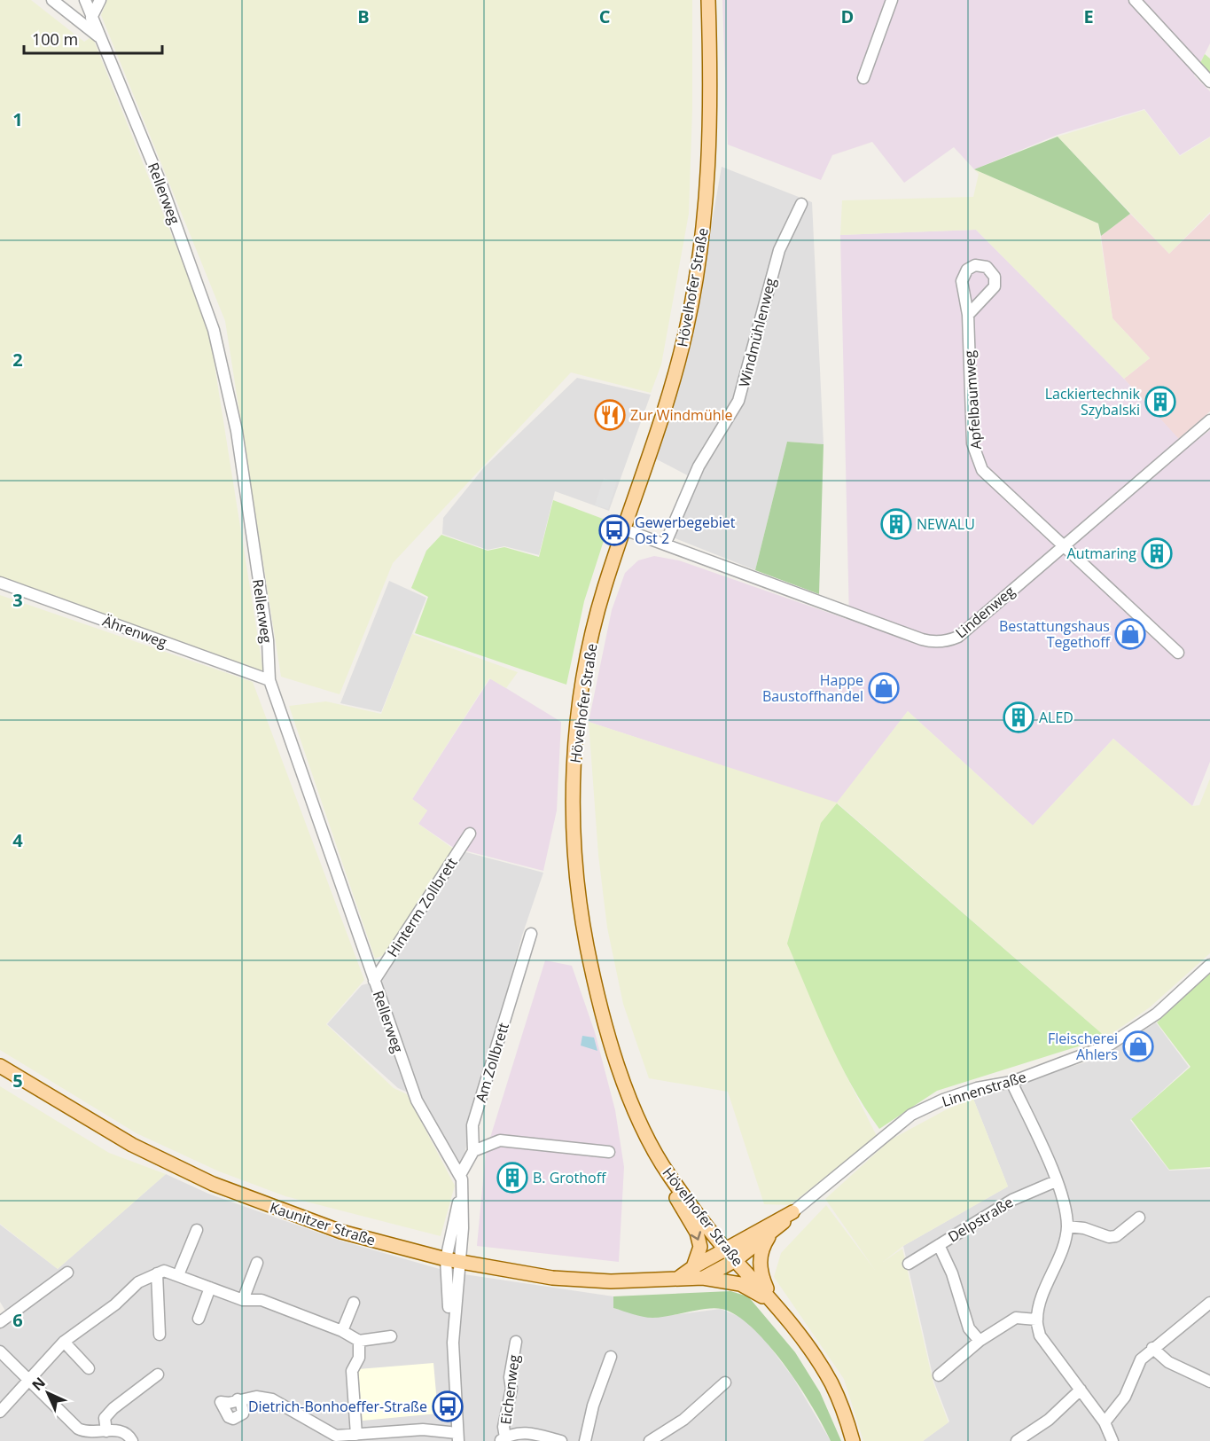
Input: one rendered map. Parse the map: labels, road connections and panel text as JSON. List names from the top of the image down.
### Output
{
  "streets": {
    "main road": ["Hövelhofer Straße", "Kaunitzer Straße"],
    "street": [
      "Rellerweg",
      "Windmühlenweg",
      "Apfelbaumweg",
      "Lindenweg",
      "Ährenweg",
      "Hinterm Zollbrett",
      "Am Zollbrett",
      "Linnenstraße",
      "Delpstraße",
      "Eichenweg"
    ]
  },
  "crossings": [
    ["Rellerweg", "Ährenweg"],
    ["Rellerweg", "Hinterm Zollbrett"],
    ["Hövelhofer Straße", "Lindenweg"],
    ["Windmühlenweg", "Lindenweg"],
    ["Apfelbaumweg", "Lindenweg"]
  ],
  "places": {
    "building": [
      "Lackiertechnik Szybalski",
      "NEWALU",
      "Autmaring",
      "ALED",
      "B. Grothoff"
    ],
    "restaurant": ["Zur Windmühle"],
    "bus stop": ["Gewerbegebiet Ost 2", "Dietrich-Bonhoeffer-Straße"],
    "shop": ["Bestattungshaus Tegethoff", "Happe Baustoffhandel", "Fleischerei Ahlers"]
  },
  "scale_bar": "100 m",
  "north": "top left",
  "grid": {
    "columns": [
      "B",
      "C",
      "D",
      "E"
    ],
    "rows": [
      "1",
      "2",
      "3",
      "4",
      "5",
      "6"
    ]
  }
}
